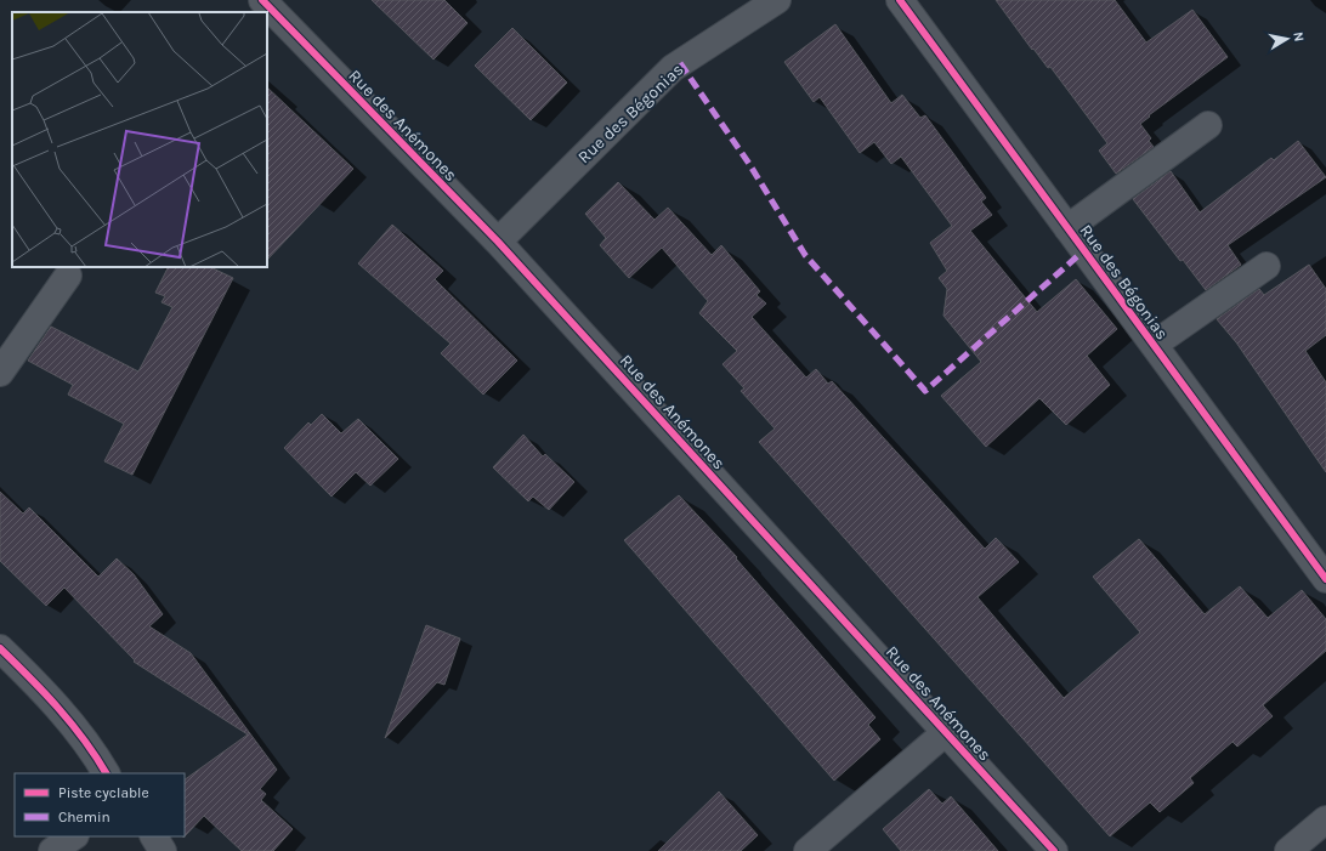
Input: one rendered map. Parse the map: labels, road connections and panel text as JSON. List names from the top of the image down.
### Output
{
  "streets": {
    "street": ["Rue des Bégonias", "Rue des Anémones"]
  },
  "crossings": [
    ["Rue des Bégonias", "Rue des Anémones"]
  ],
  "legend": ["Piste cyclable", "Chemin"],
  "north": "right"
}
